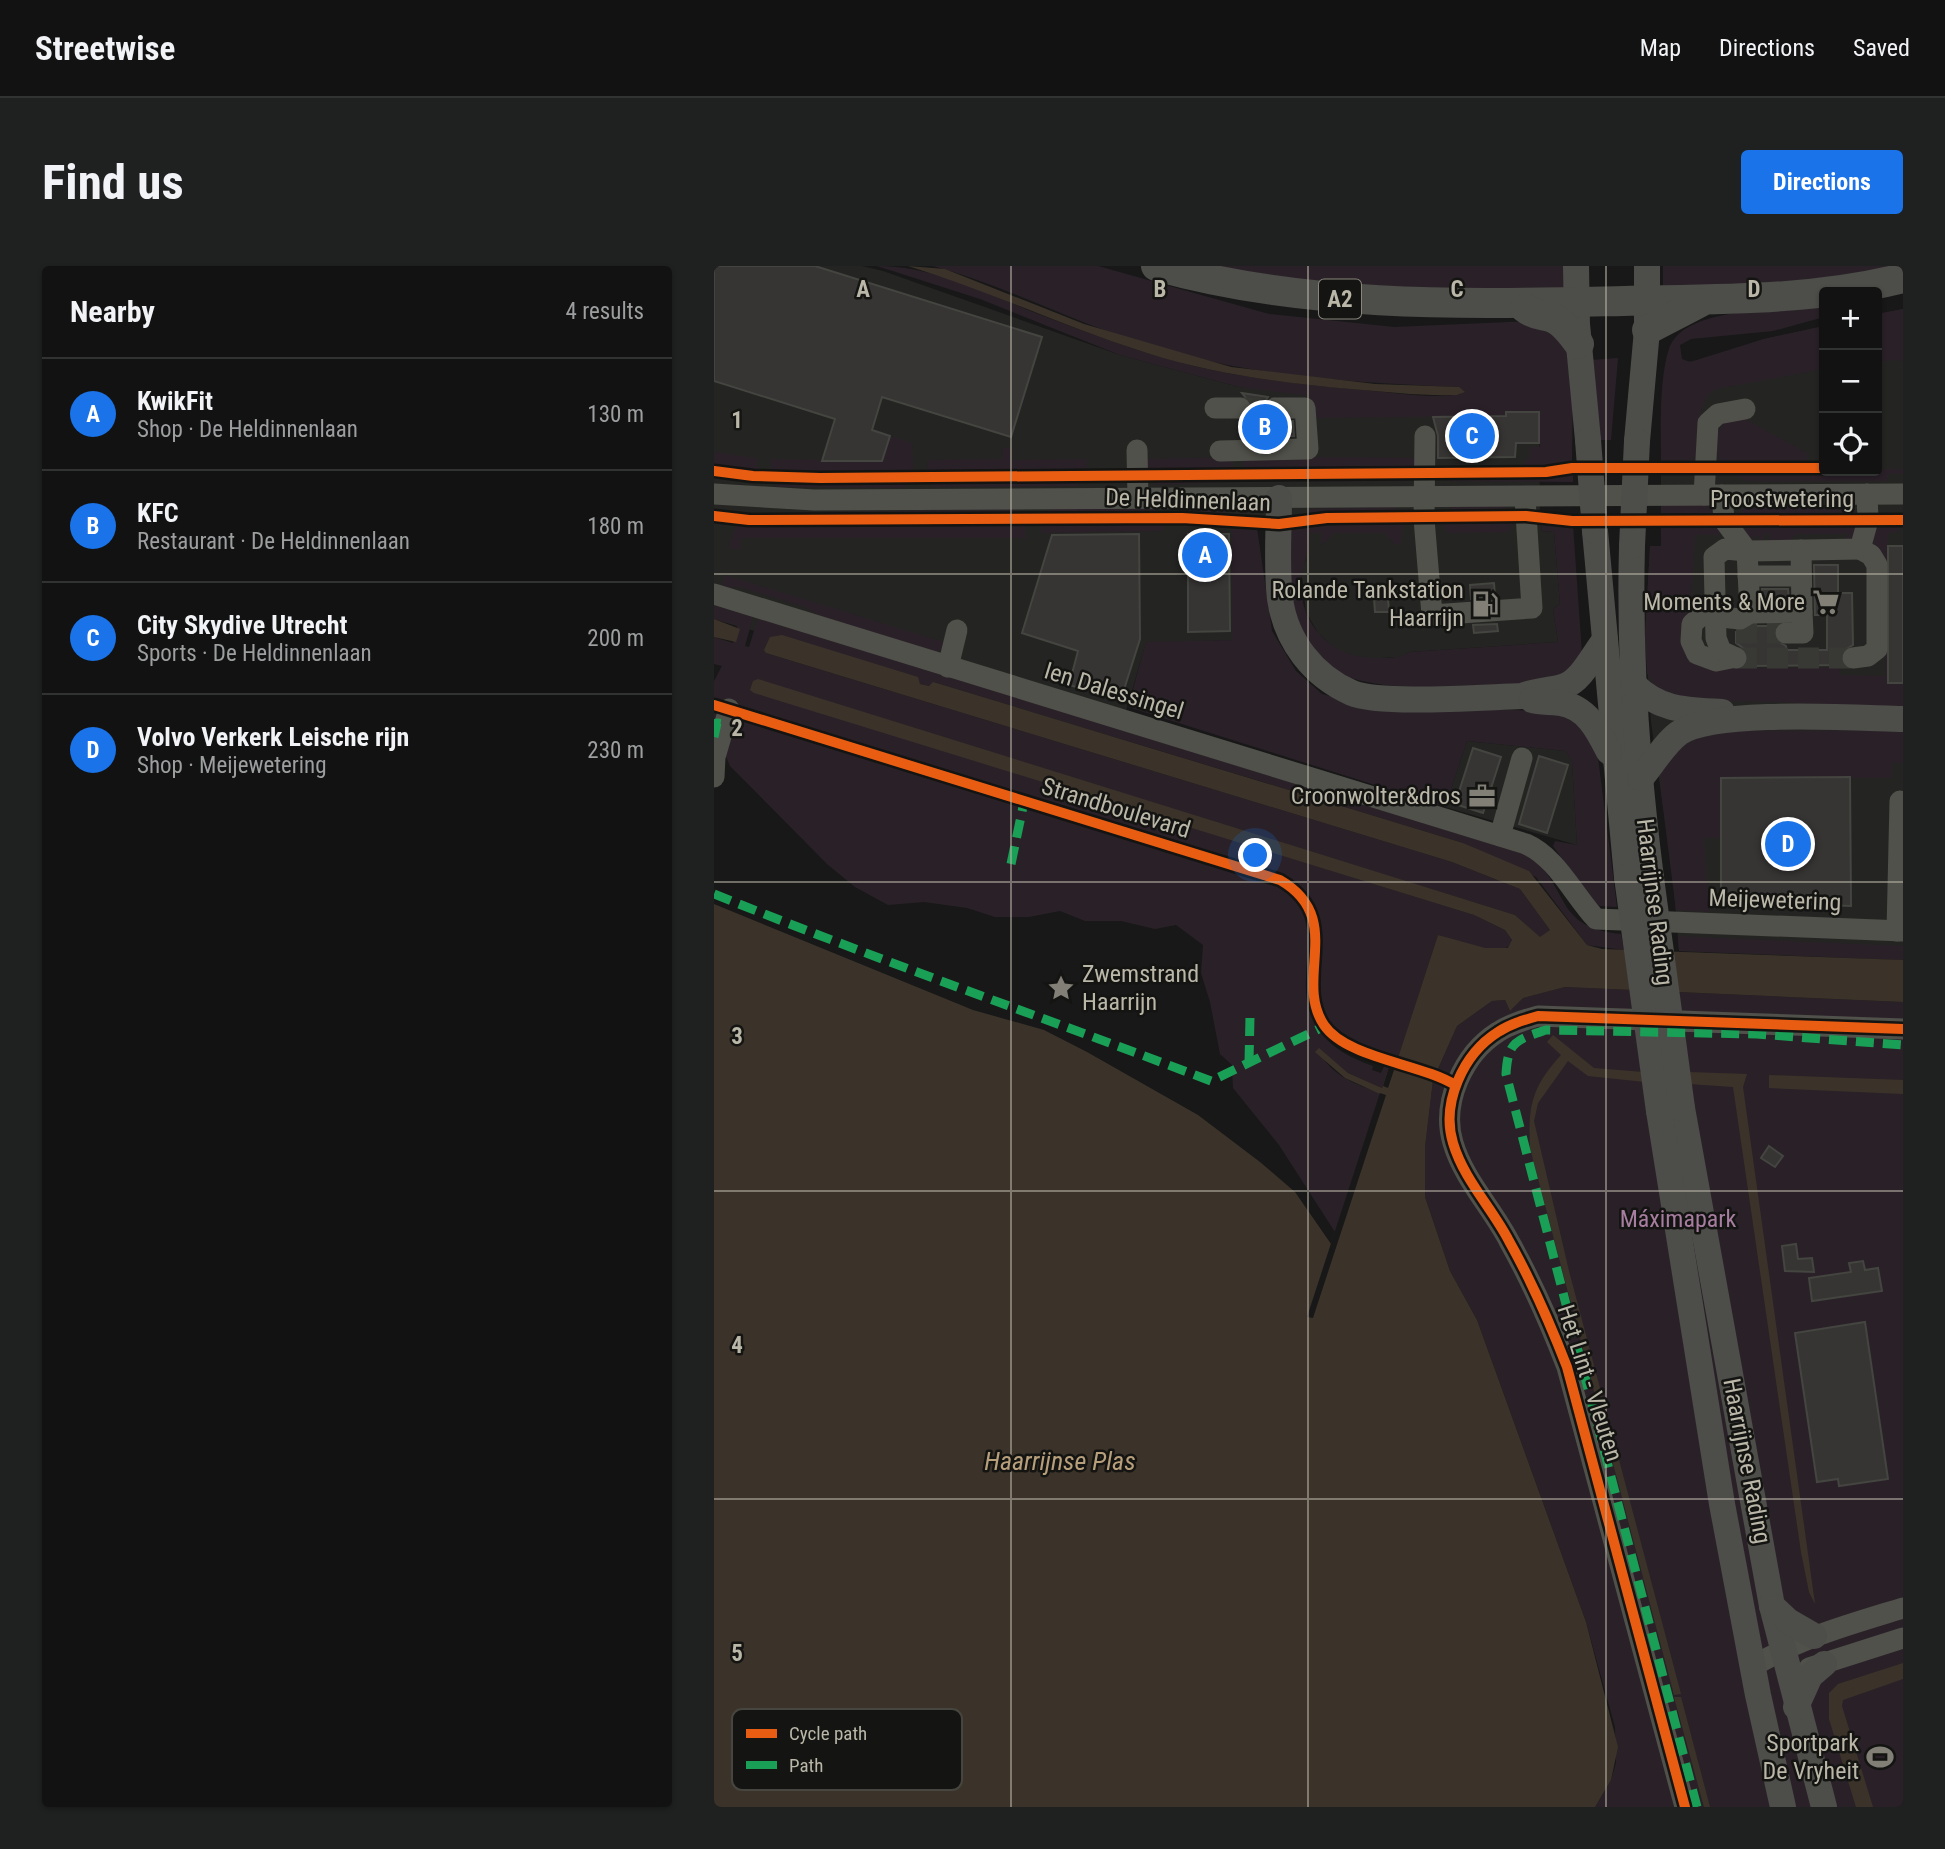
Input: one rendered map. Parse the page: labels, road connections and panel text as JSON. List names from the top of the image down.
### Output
{
  "streets": {
    "highway": ["A2"],
    "main road": ["Haarrijnse Rading"],
    "street": [
      "Proostwetering",
      "De Heldinnenlaan",
      "Ien Dalessingel",
      "Meijewetering",
      "Het Lint - Vleuten"
    ],
    "cycle path": ["Strandboulevard"]
  },
  "crossings": [
    ["A2", "Haarrijnse Rading"],
    ["Proostwetering", "De Heldinnenlaan"],
    ["Ien Dalessingel", "Meijewetering"]
  ],
  "water": ["Haarrijnse Plas"],
  "parks": ["Máximapark"],
  "places": {
    "supermarket": ["Moments & More"],
    "fuel station": ["Rolande Tankstation Haarrijn"],
    "office": ["Croonwolter&dros"],
    "place": ["Zwemstrand Haarrijn"],
    "sports": ["Sportpark De Vryheit"]
  },
  "legend": ["Cycle path", "Path"],
  "page": {
    "header": "Streetwise",
    "nav": ["Map", "Directions", "Saved"],
    "buttons": "Directions",
    "title": "Find us",
    "heading": ["Nearby", "4 results"],
    "map_buttons": ["+", "−"],
    "list": [
      {
        "mark": "A",
        "name": "KwikFit",
        "note": "Shop · De Heldinnenlaan",
        "value": "130 m"
      },
      {
        "mark": "B",
        "name": "KFC",
        "note": "Restaurant · De Heldinnenlaan",
        "value": "180 m"
      },
      {
        "mark": "C",
        "name": "City Skydive Utrecht",
        "note": "Sports · De Heldinnenlaan",
        "value": "200 m"
      },
      {
        "mark": "D",
        "name": "Volvo Verkerk Leische rijn",
        "note": "Shop · Meijewetering",
        "value": "230 m"
      }
    ],
    "pins": [
      "B",
      "C",
      "A",
      "D"
    ]
  },
  "grid": {
    "columns": [
      "A",
      "B",
      "C",
      "D"
    ],
    "rows": [
      "1",
      "2",
      "3",
      "4",
      "5"
    ]
  }
}
